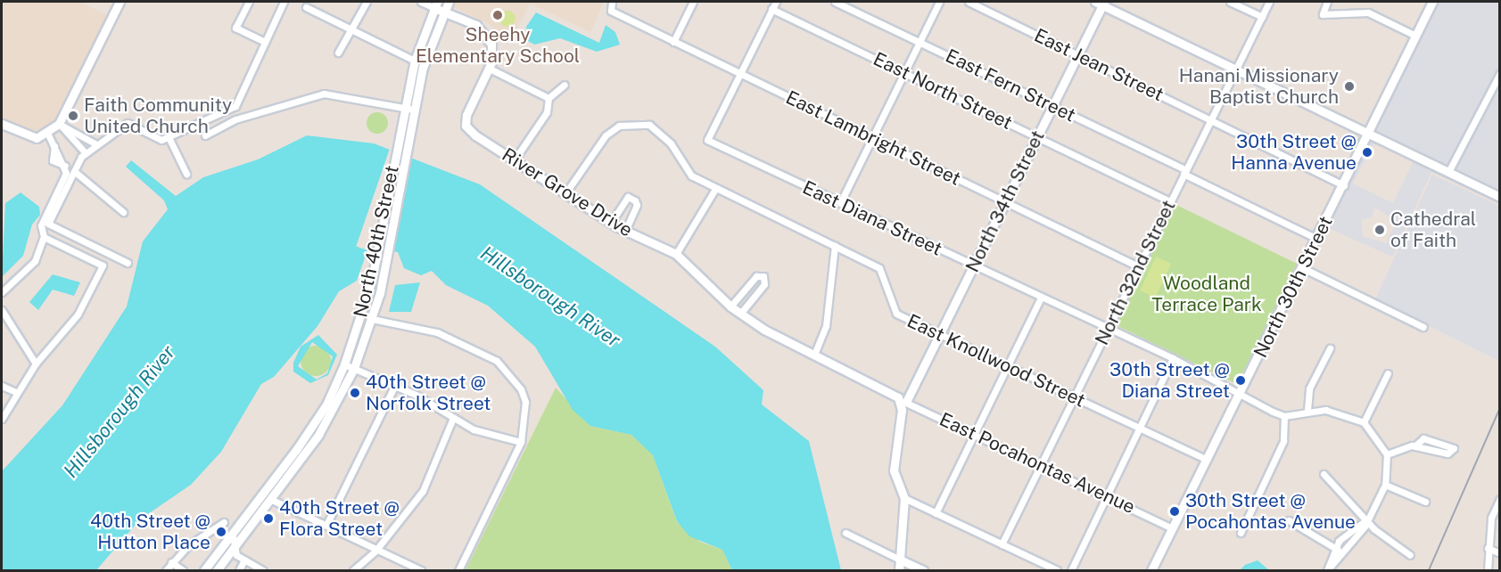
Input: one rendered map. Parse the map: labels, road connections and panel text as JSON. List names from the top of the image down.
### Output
{
  "streets": {
    "street": [
      "East Jean Street",
      "East Fern Street",
      "East North Street",
      "East Lambright Street",
      "River Grove Drive",
      "North 34th Street",
      "East Diana Street",
      "North 40th Street",
      "North 32nd Street",
      "North 30th Street",
      "East Knollwood Street",
      "East Pocahontas Avenue"
    ]
  },
  "crossings": [
    ["East Jean Street", "North 34th Street"],
    ["East Jean Street", "North 32nd Street"],
    ["East Jean Street", "North 30th Street"],
    ["East Fern Street", "North 34th Street"],
    ["East Fern Street", "North 32nd Street"],
    ["East Fern Street", "North 30th Street"],
    ["East North Street", "North 34th Street"],
    ["East North Street", "North 32nd Street"],
    ["East Lambright Street", "North 34th Street"],
    ["East Lambright Street", "East Diana Street"],
    ["East Lambright Street", "North 32nd Street"],
    ["River Grove Drive", "North 34th Street"],
    ["River Grove Drive", "North 40th Street"],
    ["River Grove Drive", "East Knollwood Street"],
    ["River Grove Drive", "East Pocahontas Avenue"],
    ["North 34th Street", "East Diana Street"],
    ["North 34th Street", "East Knollwood Street"],
    ["North 34th Street", "East Pocahontas Avenue"],
    ["East Diana Street", "North 32nd Street"],
    ["East Diana Street", "North 30th Street"],
    ["North 32nd Street", "East Knollwood Street"],
    ["North 32nd Street", "East Pocahontas Avenue"],
    ["North 30th Street", "East Knollwood Street"],
    ["North 30th Street", "East Pocahontas Avenue"]
  ],
  "water": ["Hillsborough River"],
  "parks": ["Woodland Terrace Park"],
  "places": [
    "Sheehy Elementary School",
    "Hanani Missionary Baptist Church",
    "Faith Community United Church",
    "30th Street @ Hanna Avenue",
    "Cathedral of Faith",
    "30th Street @ Diana Street",
    "40th Street @ Norfolk Street",
    "30th Street @ Pocahontas Avenue",
    "40th Street @ Flora Street",
    "40th Street @ Hutton Place"
  ]
}
